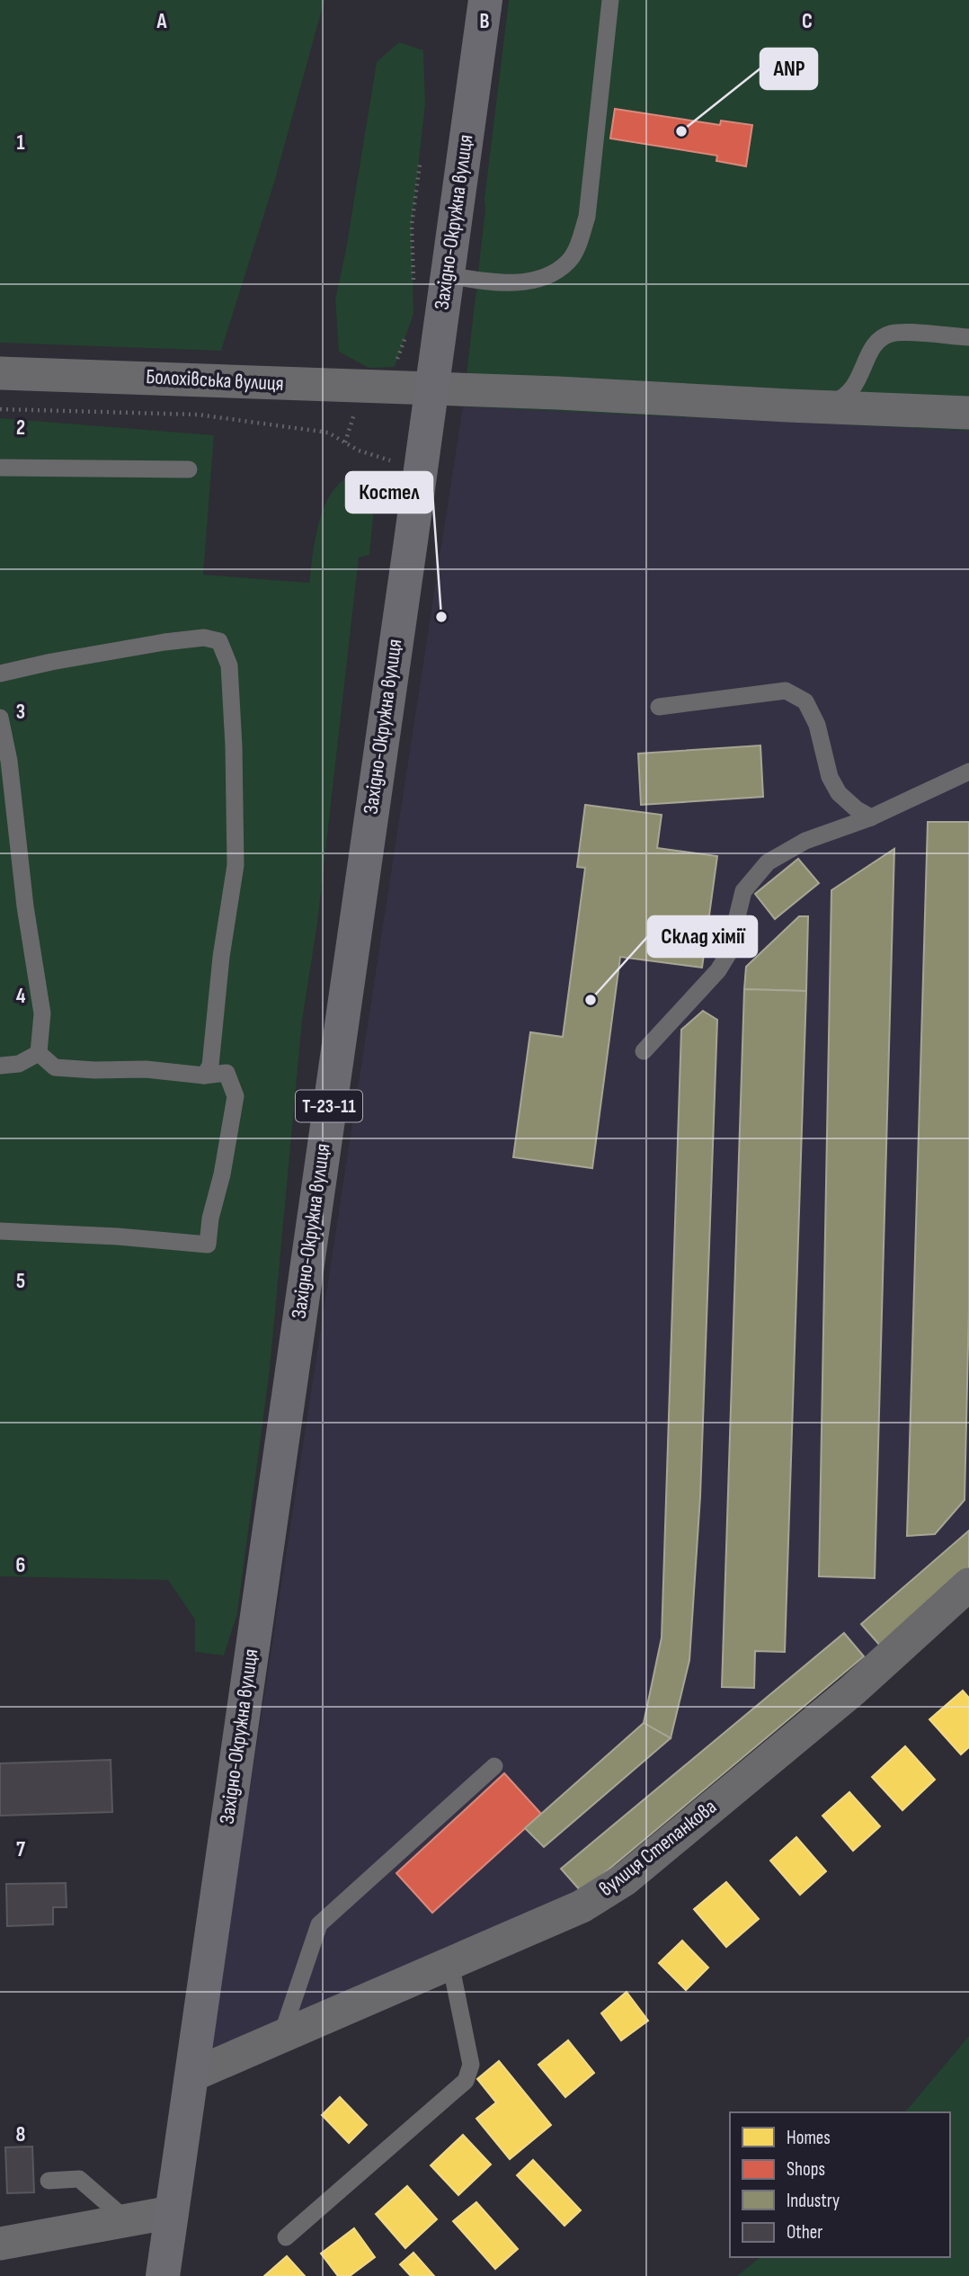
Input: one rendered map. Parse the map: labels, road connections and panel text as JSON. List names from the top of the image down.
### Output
{
  "streets": {
    "main road": ["Західно-Окружна вулиця", "Т-23-11"],
    "street": ["Болохівська вулиця", "вулиця Степанкова"]
  },
  "crossings": [
    ["Західно-Окружна вулиця", "Болохівська вулиця"],
    ["Західно-Окружна вулиця", "вулиця Степанкова"]
  ],
  "places": ["ANP", "Костел", "Склад хімії"],
  "legend": [
    "Homes",
    "Shops",
    "Industry",
    "Other"
  ],
  "grid": {
    "columns": ["A", "B", "C"],
    "rows": [
      "1",
      "2",
      "3",
      "4",
      "5",
      "6",
      "7",
      "8"
    ]
  }
}
